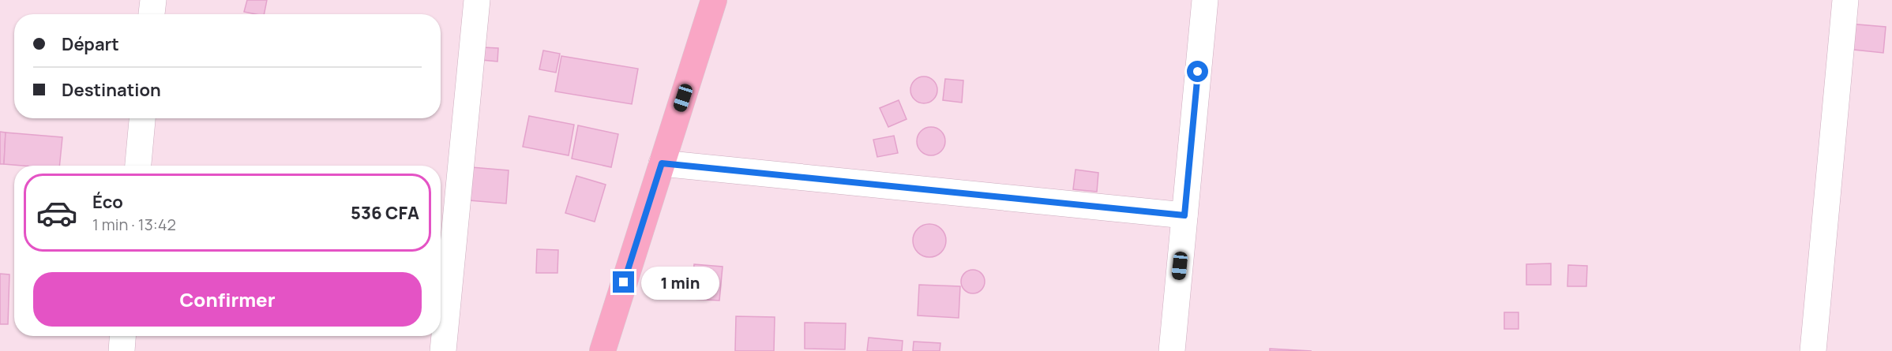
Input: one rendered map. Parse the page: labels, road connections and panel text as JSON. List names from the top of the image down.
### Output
{
  "page": {
    "banner": ["Départ", "Destination"],
    "list": [
      {
        "name": "Éco",
        "note": "1 min · 13:42",
        "value": "536 CFA"
      }
    ],
    "buttons": "Confirmer",
    "bubble": "1 min"
  }
}
